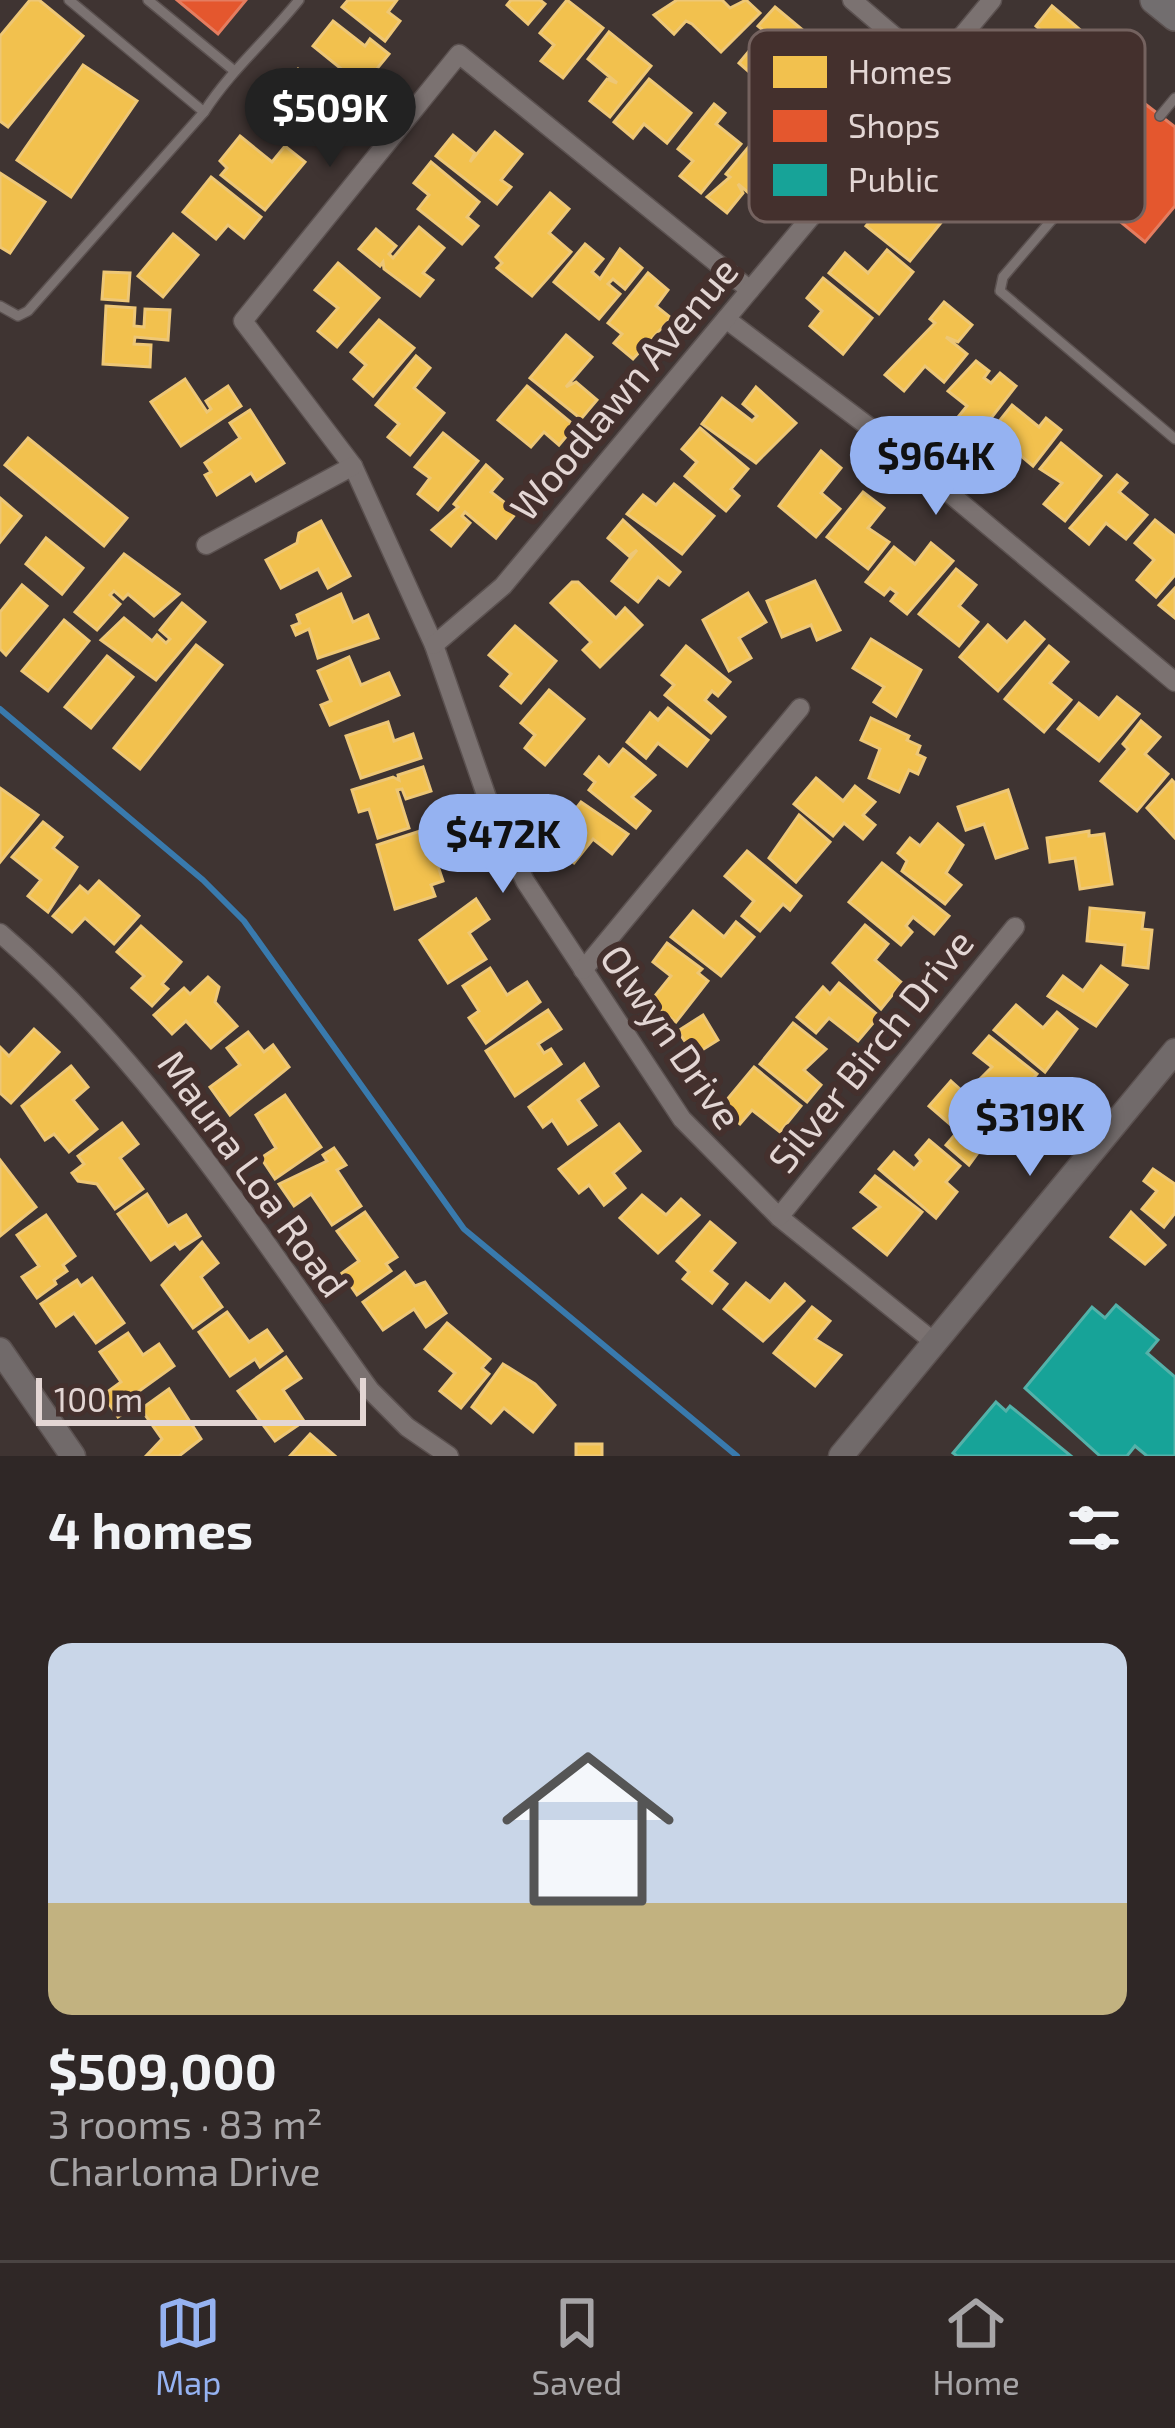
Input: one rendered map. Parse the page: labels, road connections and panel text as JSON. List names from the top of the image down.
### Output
{
  "streets": {
    "street": [
      "Woodlawn Avenue",
      "Olwyn Drive",
      "Silver Birch Drive",
      "Mauna Loa Road"
    ]
  },
  "crossings": [
    ["Woodlawn Avenue", "Olwyn Drive"],
    ["Olwyn Drive", "Silver Birch Drive"]
  ],
  "legend": ["Homes", "Shops", "Public"],
  "scale_bar": "100 m",
  "page": {
    "price": [
      "$509K",
      "$964K",
      "$472K",
      "$319K"
    ],
    "scale": "100 m",
    "heading": "4 homes",
    "list": [
      {
        "name": "$509,000",
        "note": "3 rooms · 83 m² · Charloma Drive"
      }
    ],
    "tabs": ["Map", "Saved", "Home"]
  }
}
